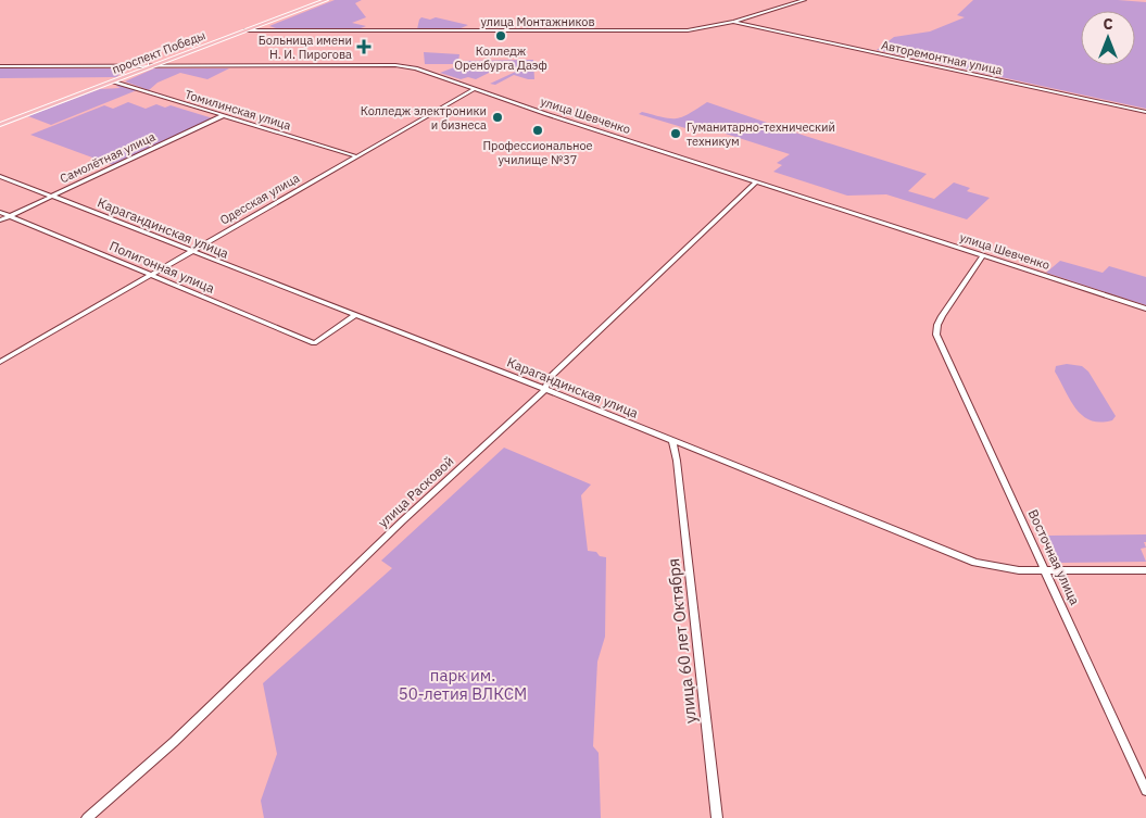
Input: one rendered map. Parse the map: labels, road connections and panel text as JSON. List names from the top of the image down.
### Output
{
  "streets": {
    "main road": [
      "улица Монтажников",
      "проспект Победы",
      "Авторемонтная улица",
      "Томилинская улица",
      "улица Шевченко",
      "Самолётная улица",
      "Одесская улица",
      "Карагандинская улица",
      "Полигонная улица",
      "улица Расковой",
      "Восточная улица",
      "улица 60 лет Октября"
    ]
  },
  "crossings": [
    ["улица Монтажников", "проспект Победы"],
    ["улица Монтажников", "Авторемонтная улица"],
    ["проспект Победы", "Томилинская улица"],
    ["проспект Победы", "улица Шевченко"],
    ["Томилинская улица", "Самолётная улица"],
    ["Томилинская улица", "Одесская улица"],
    ["улица Шевченко", "Одесская улица"],
    ["улица Шевченко", "улица Расковой"],
    ["улица Шевченко", "Восточная улица"],
    ["Самолётная улица", "Карагандинская улица"],
    ["Самолётная улица", "Полигонная улица"],
    ["Одесская улица", "Карагандинская улица"],
    ["Одесская улица", "Полигонная улица"],
    ["Карагандинская улица", "Полигонная улица"],
    ["Карагандинская улица", "улица Расковой"],
    ["Карагандинская улица", "Восточная улица"],
    ["Карагандинская улица", "улица 60 лет Октября"]
  ],
  "parks": ["парк им. 50-летия ВЛКСМ"],
  "places": {
    "other": [
      "Колледж Оренбурга Даэф",
      "Колледж электроники и бизнеса",
      "Профессиональное училище №37",
      "Гуманитарно-технический техникум"
    ],
    "health": ["Больница имени Н. И. Пирогова"]
  },
  "north": "top"
}
